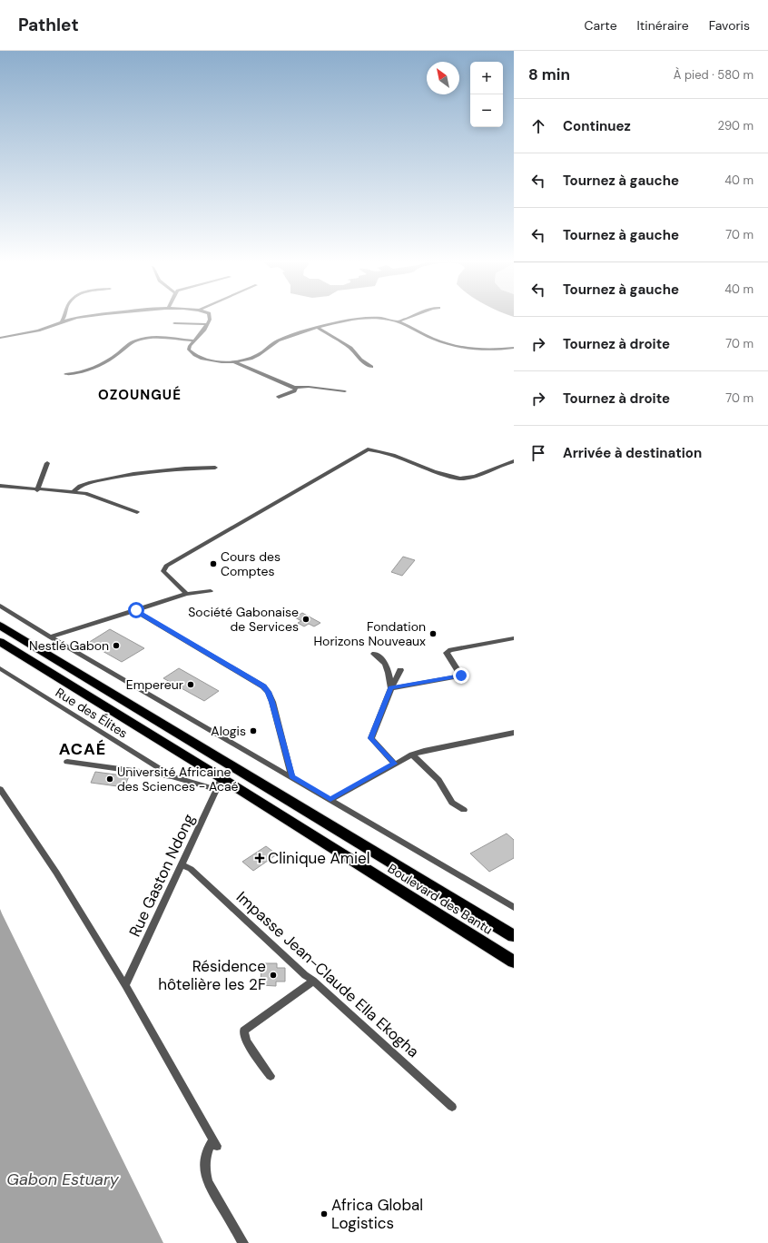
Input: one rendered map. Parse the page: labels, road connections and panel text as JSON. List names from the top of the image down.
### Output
{
  "streets": {
    "highway": ["Boulevard des Bantu"],
    "street": ["Rue des Élites", "Rue Gaston Ndong", "Impasse Jean-Claude Ella Ekogha"]
  },
  "crossings": [
    ["Rue Gaston Ndong", "Boulevard des Bantu"],
    ["Rue Gaston Ndong", "Impasse Jean-Claude Ella Ekogha"]
  ],
  "districts": ["OZOUNGUÉ", "ACAÉ"],
  "water": ["Gabon Estuary"],
  "places": {
    "other": [
      "Cours des Comptes",
      "Société Gabonaise de Services",
      "Fondation Horizons Nouveaux",
      "Nestlé Gabon",
      "Empereur",
      "Alogis",
      "Université Africaine des Sciences - Acaé",
      "Résidence hôtelière les 2F",
      "Africa Global Logistics"
    ],
    "health": ["Clinique Amiel"]
  },
  "north": "top left",
  "page": {
    "header": "Pathlet",
    "nav": ["Carte", "Itinéraire", "Favoris"],
    "heading": ["8 min", "À pied · 580 m"],
    "map_buttons": ["+", "−"],
    "list": [
      ["Continuez", "290 m"],
      ["Tournez à gauche", "40 m"],
      ["Tournez à gauche", "70 m"],
      ["Tournez à gauche", "40 m"],
      ["Tournez à droite", "70 m"],
      ["Tournez à droite", "70 m"],
      "Arrivée à destination"
    ]
  }
}
